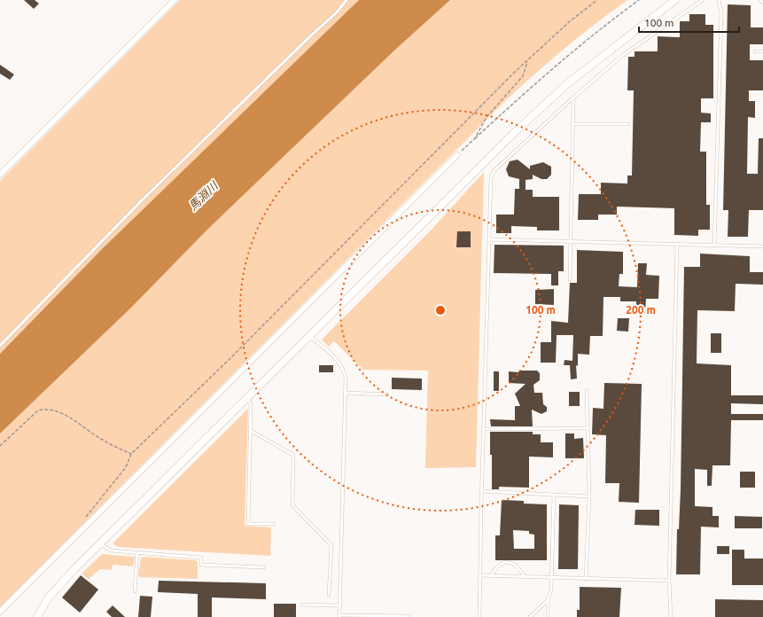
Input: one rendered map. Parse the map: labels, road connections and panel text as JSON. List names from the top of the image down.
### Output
{
  "water": ["馬淵川"],
  "scale_bar": "100 m",
  "rings": ["100 m", "200 m"]
}
